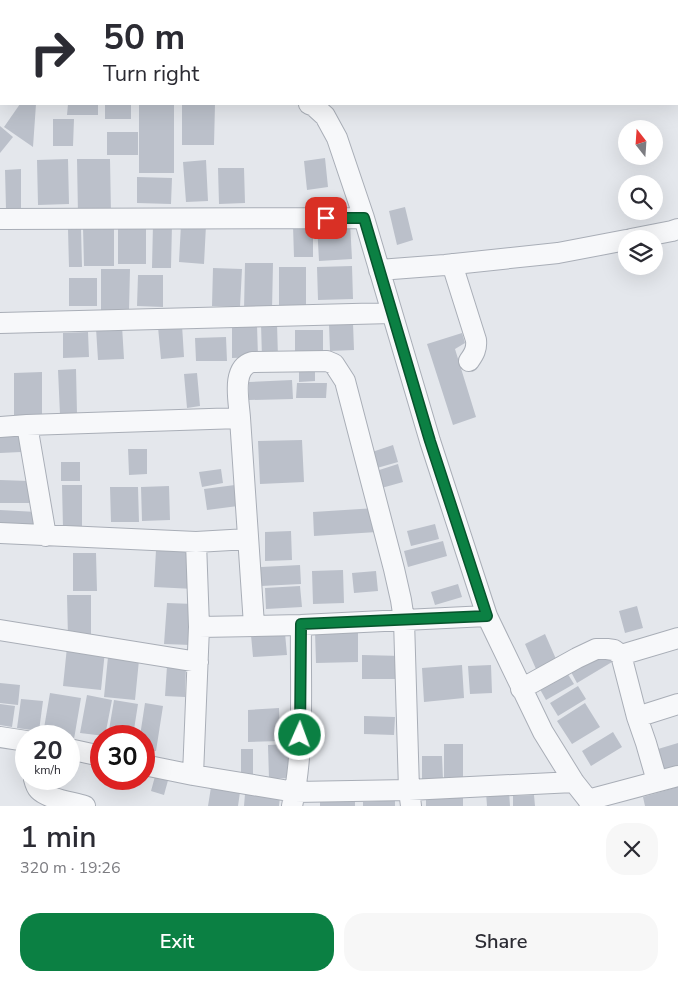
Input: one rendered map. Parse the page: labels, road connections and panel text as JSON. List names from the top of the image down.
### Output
{
  "north": "top",
  "page": {
    "turn": ["50 m", "Turn right"],
    "speed": "20 km/h",
    "limit": "30",
    "heading": ["1 min", "320 m · 19:26"],
    "buttons": ["Exit", "Share"]
  }
}
